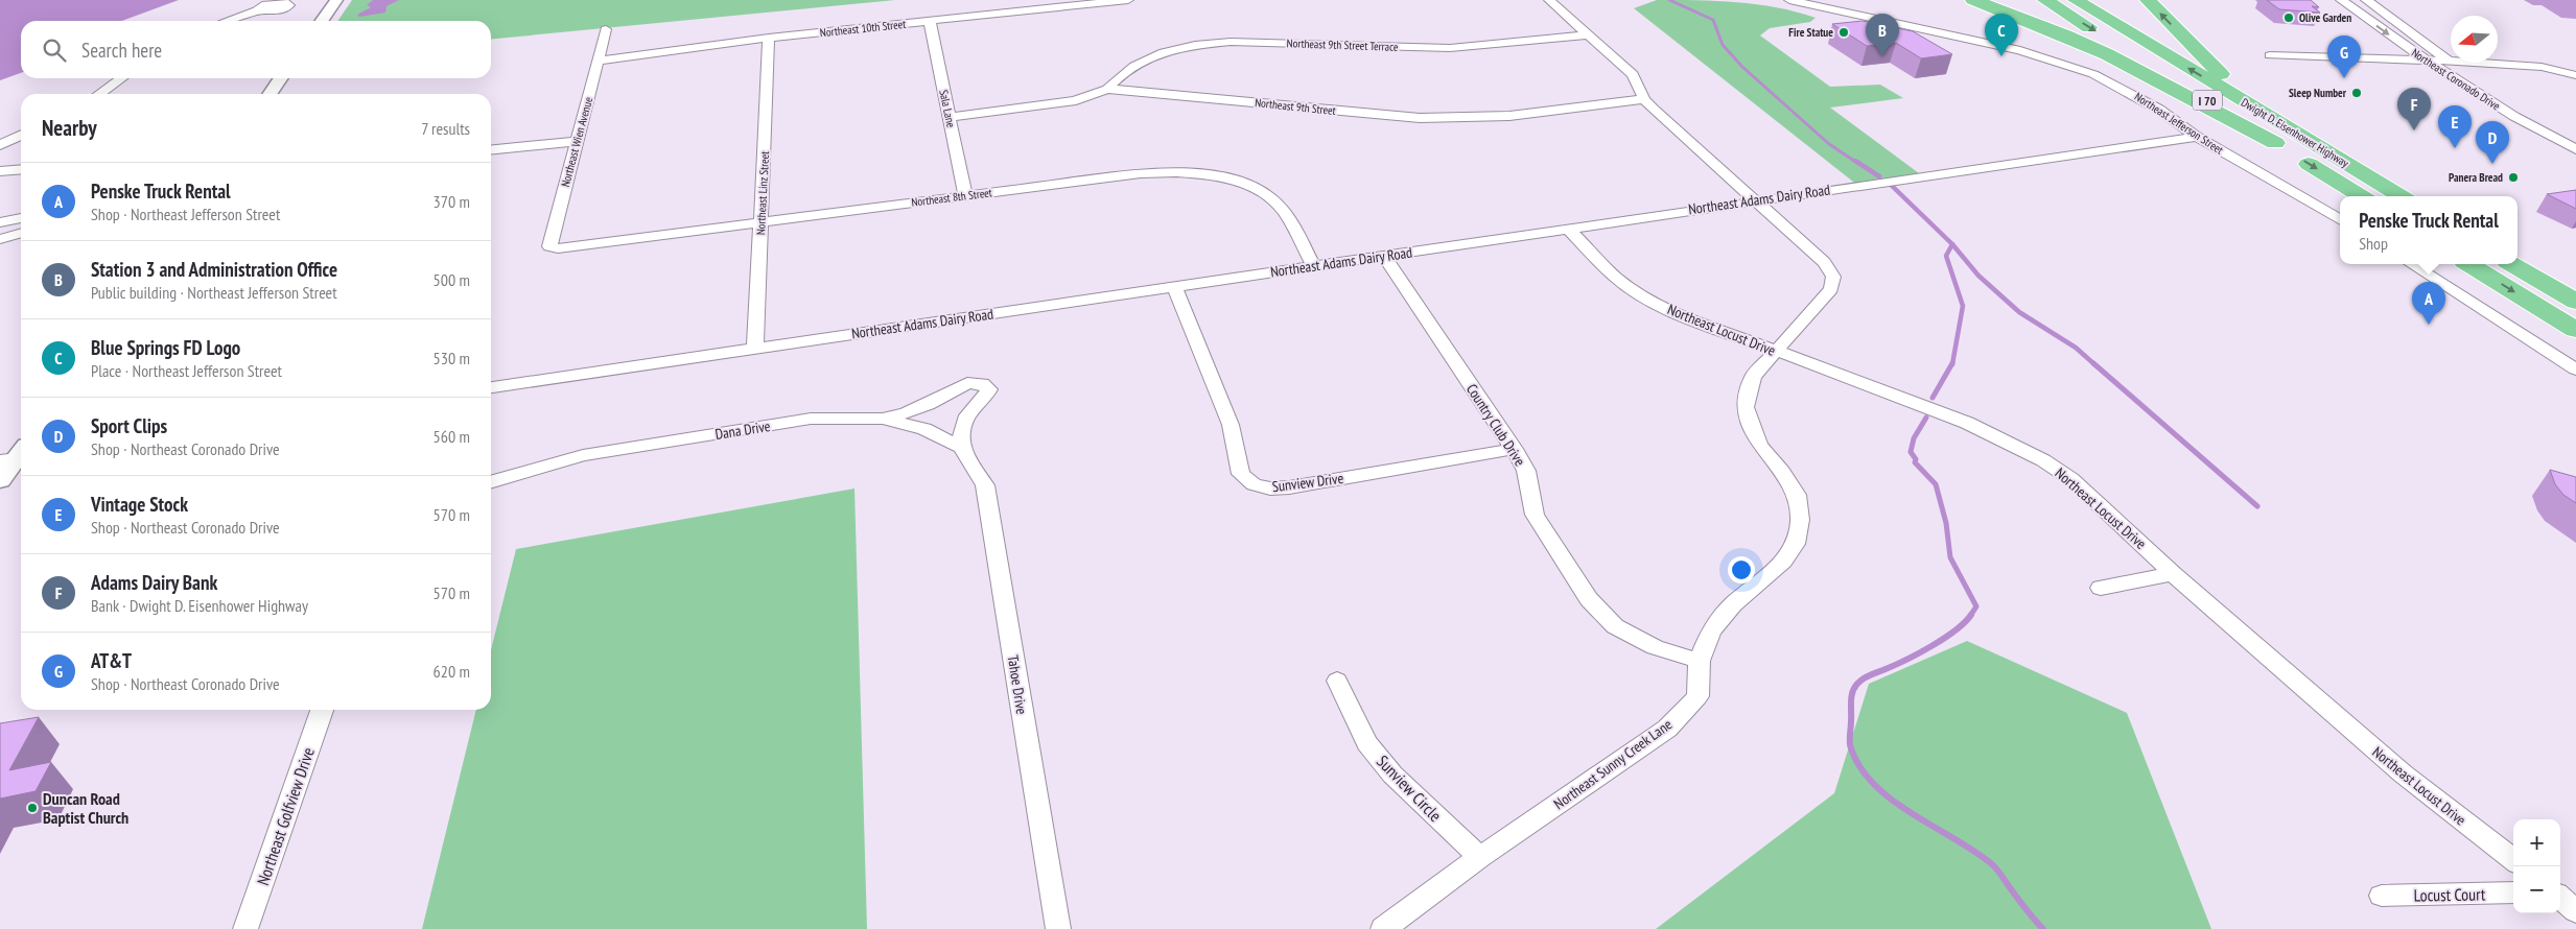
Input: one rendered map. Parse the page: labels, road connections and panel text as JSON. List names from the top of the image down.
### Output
{
  "streets": {
    "highway": ["I 70", "Dwight D. Eisenhower Highway"],
    "street": [
      "Northeast 10th Street",
      "Northeast 9th Street Terrace",
      "Northeast Coronado Drive",
      "Northeast 9th Street",
      "Sala Lane",
      "Northeast Jefferson Street",
      "Northeast Wien Avenue",
      "Northeast Linz Street",
      "Northeast 8th Street",
      "Northeast Adams Dairy Road",
      "Northeast Locust Drive",
      "Country Club Drive",
      "Dana Drive",
      "Sunview Drive",
      "Tahoe Drive",
      "Northeast Sunny Creek Lane",
      "Sunview Circle",
      "Northeast Golfview Drive",
      "Locust Court"
    ]
  },
  "crossings": [
    ["Northeast 10th Street", "Sala Lane"],
    ["Northeast 10th Street", "Northeast Wien Avenue"],
    ["Northeast 10th Street", "Northeast Linz Street"],
    ["Northeast 9th Street Terrace", "Northeast 9th Street"],
    ["Northeast 9th Street", "Sala Lane"],
    ["Sala Lane", "Northeast 8th Street"],
    ["Northeast Jefferson Street", "Northeast Adams Dairy Road"],
    ["Northeast Wien Avenue", "Northeast 8th Street"],
    ["Northeast Linz Street", "Northeast 8th Street"],
    ["Northeast Linz Street", "Northeast Adams Dairy Road"],
    ["Northeast 8th Street", "Northeast Adams Dairy Road"],
    ["Northeast Adams Dairy Road", "Northeast Locust Drive"],
    ["Northeast Adams Dairy Road", "Country Club Drive"],
    ["Northeast Adams Dairy Road", "Sunview Drive"],
    ["Northeast Adams Dairy Road", "Northeast Sunny Creek Lane"],
    ["Northeast Locust Drive", "Northeast Sunny Creek Lane"],
    ["Country Club Drive", "Sunview Drive"],
    ["Country Club Drive", "Northeast Sunny Creek Lane"],
    ["Dana Drive", "Tahoe Drive"],
    ["Northeast Sunny Creek Lane", "Sunview Circle"]
  ],
  "places": [
    "Olive Garden",
    "Fire Statue",
    "Sleep Number",
    "Panera Bread",
    "Duncan Road Baptist Church"
  ],
  "north": "left",
  "page": {
    "pins": [
      "B",
      "C",
      "G",
      "F",
      "E",
      "D",
      "A"
    ],
    "search": "Search here",
    "heading": ["Nearby", "7 results"],
    "list": [
      {
        "mark": "A",
        "name": "Penske Truck Rental",
        "note": "Shop · Northeast Jefferson Street",
        "value": "370 m"
      },
      {
        "mark": "B",
        "name": "Station 3 and Administration Office",
        "note": "Public building · Northeast Jefferson Street",
        "value": "500 m"
      },
      {
        "mark": "C",
        "name": "Blue Springs FD Logo",
        "note": "Place · Northeast Jefferson Street",
        "value": "530 m"
      },
      {
        "mark": "D",
        "name": "Sport Clips",
        "note": "Shop · Northeast Coronado Drive",
        "value": "560 m"
      },
      {
        "mark": "E",
        "name": "Vintage Stock",
        "note": "Shop · Northeast Coronado Drive",
        "value": "570 m"
      },
      {
        "mark": "F",
        "name": "Adams Dairy Bank",
        "note": "Bank · Dwight D. Eisenhower Highway",
        "value": "570 m"
      },
      {
        "mark": "G",
        "name": "AT&T",
        "note": "Shop · Northeast Coronado Drive",
        "value": "620 m"
      }
    ],
    "popup": ["Penske Truck Rental", "Shop"],
    "map_buttons": ["+", "−"]
  }
}
